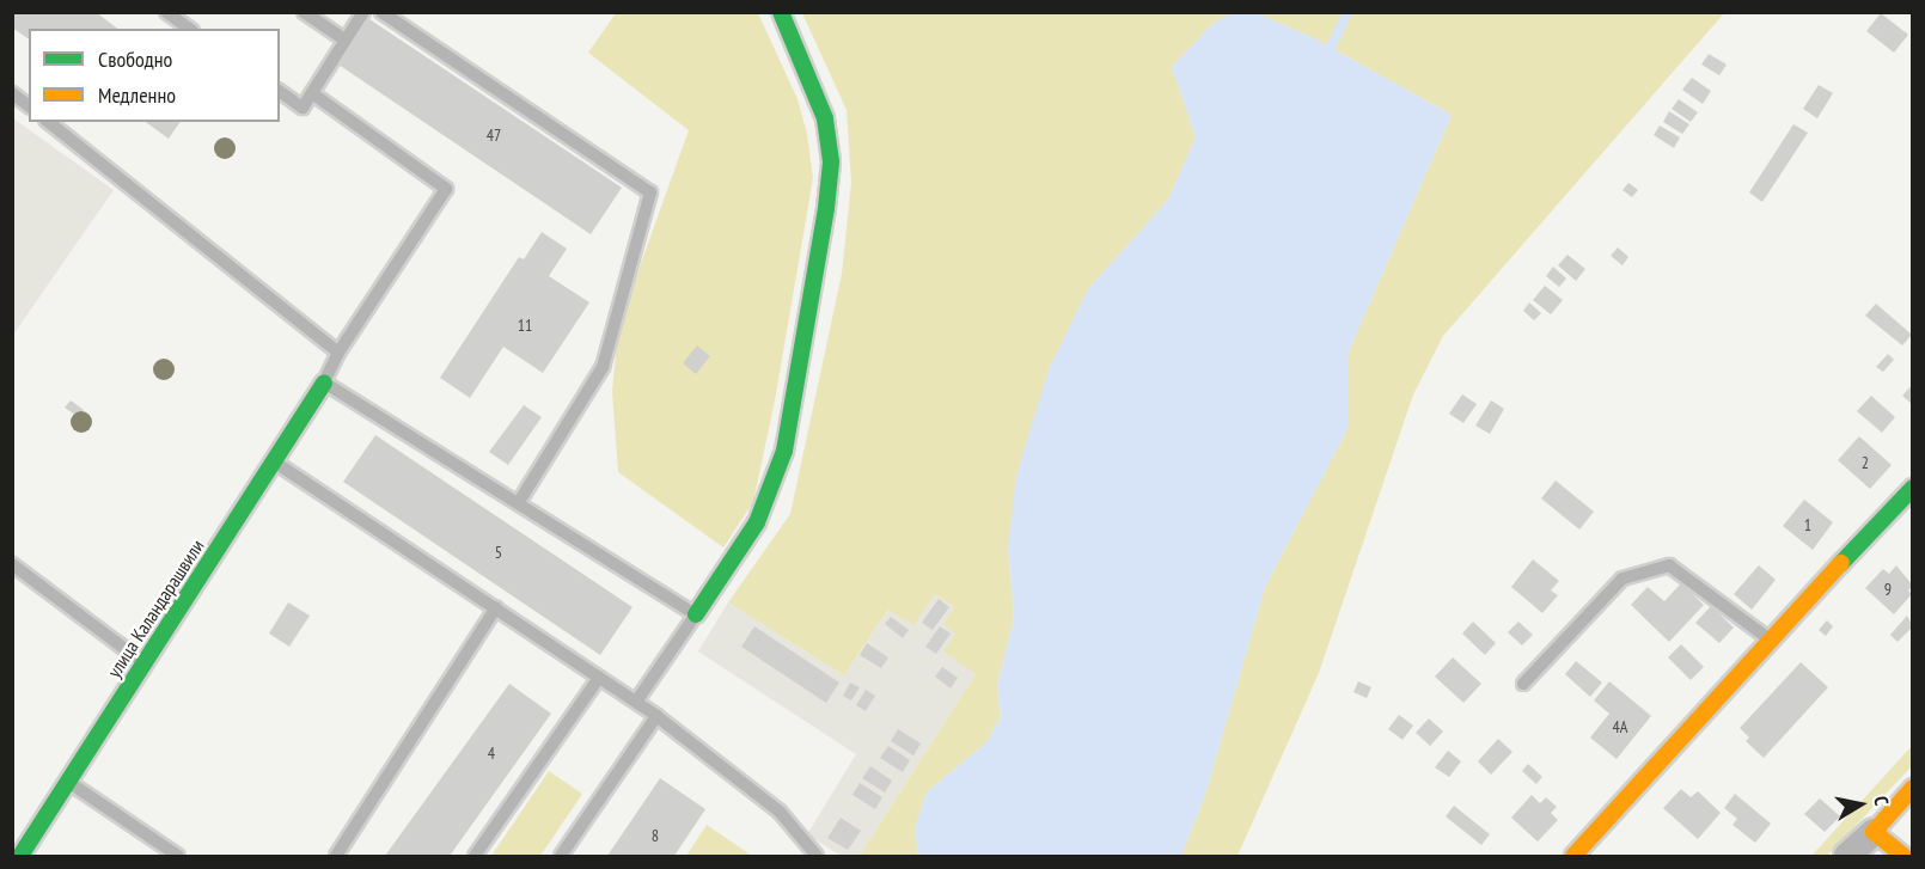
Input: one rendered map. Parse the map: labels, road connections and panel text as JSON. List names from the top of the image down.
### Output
{
  "streets": {
    "street": ["улица Каландарашвили"]
  },
  "house_numbers": [
    "47",
    "11",
    "2",
    "1",
    "5",
    "9",
    "4А",
    "4",
    "8"
  ],
  "legend": ["Свободно", "Медленно"],
  "north": "right"
}
